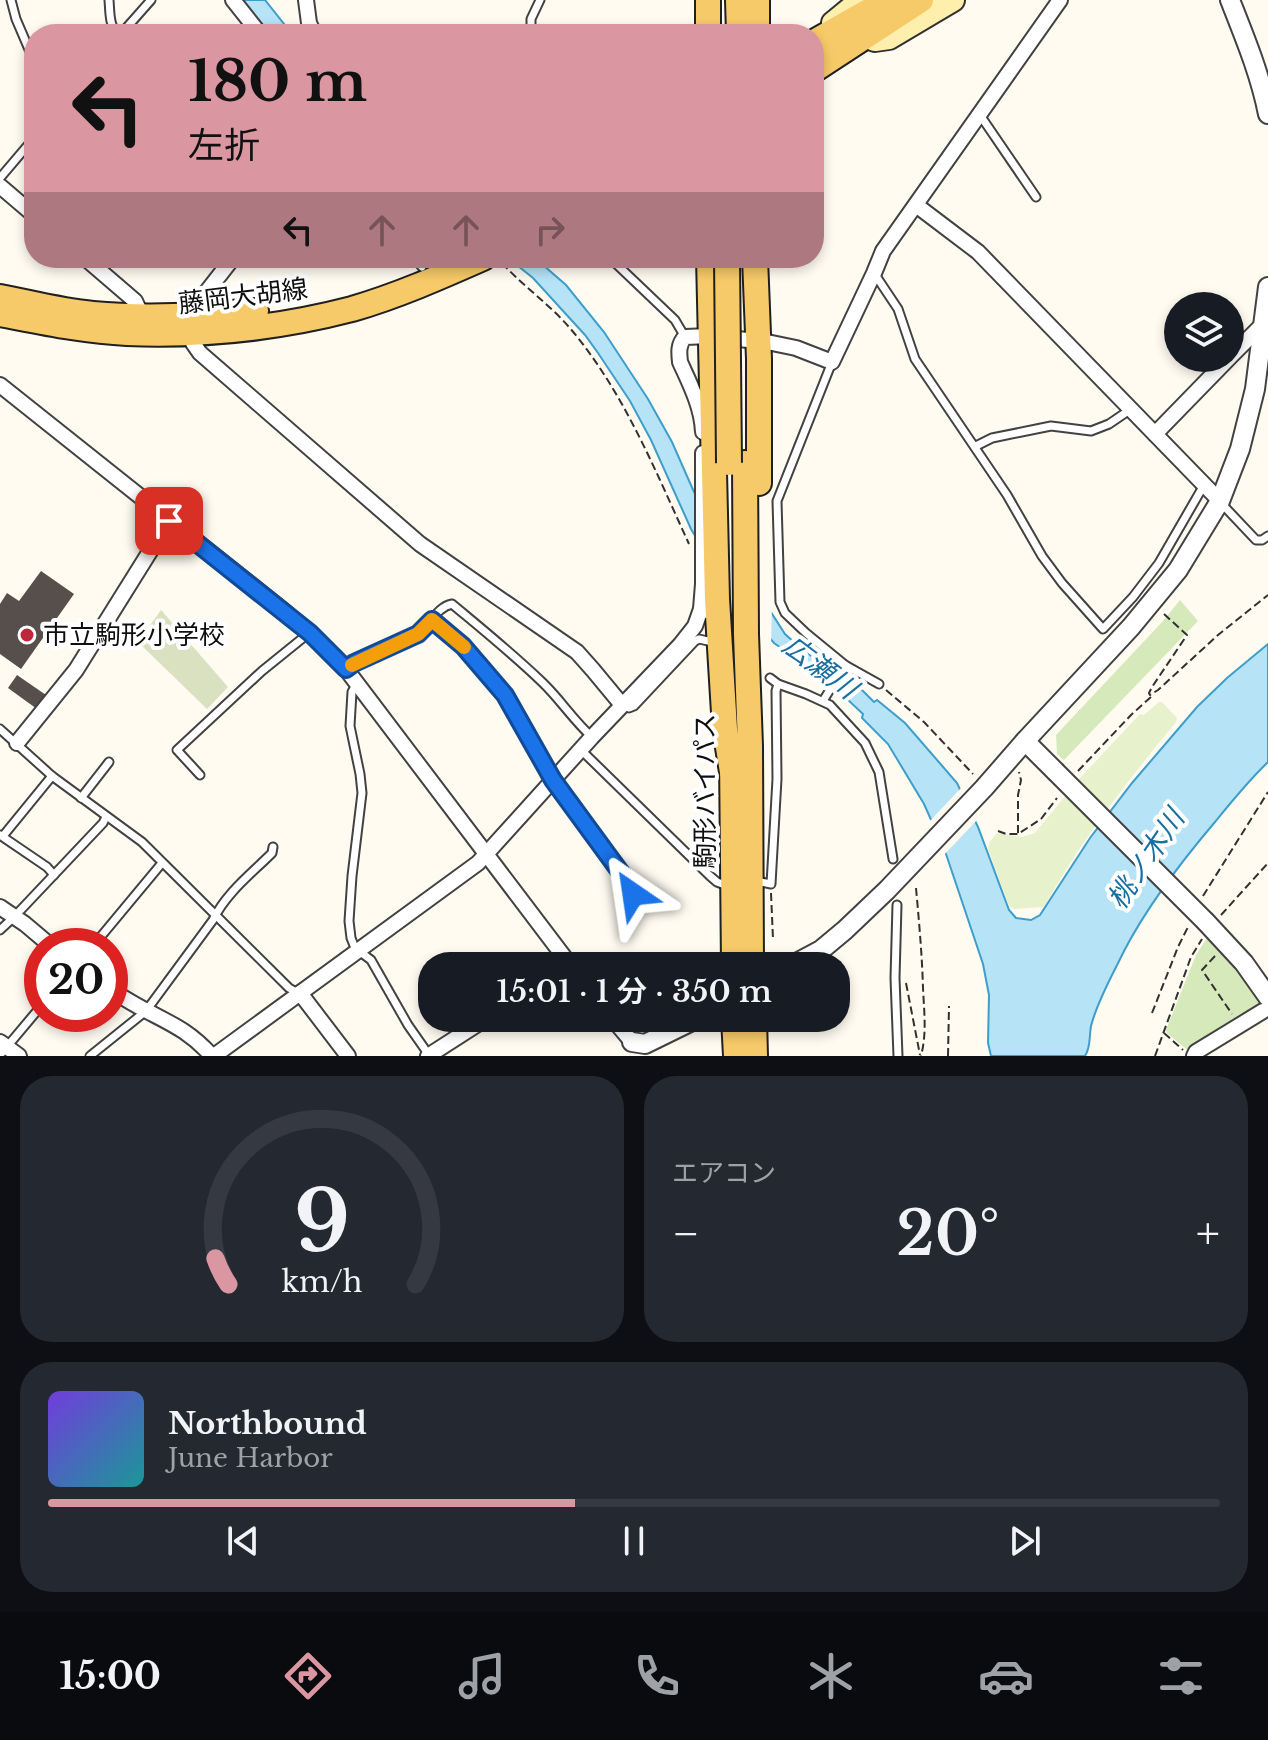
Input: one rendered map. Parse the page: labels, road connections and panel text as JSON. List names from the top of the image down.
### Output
{
  "streets": {
    "main road": ["藤岡大胡線", "駒形バイパス"]
  },
  "water": ["広瀬川", "桃ノ木川"],
  "places": ["市立駒形小学校"],
  "page": {
    "turn": ["180 m", "左折"],
    "limit": "20",
    "trip": "15:01 · 1 分 · 350 m",
    "tile": "エアコン",
    "heat": ["−", "20°", "+"],
    "song": ["Northbound", "June Harbor"],
    "tabs": "15:00",
    "gauge": ["9", "km/h"]
  }
}
